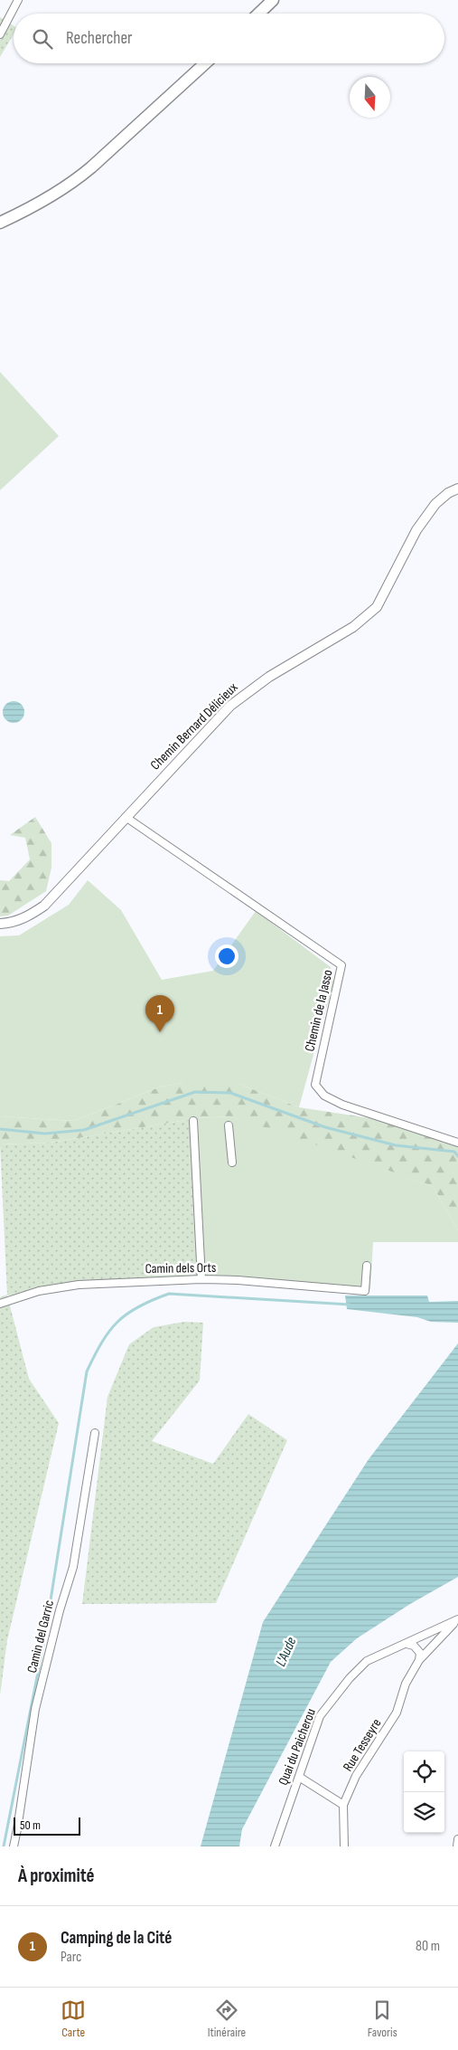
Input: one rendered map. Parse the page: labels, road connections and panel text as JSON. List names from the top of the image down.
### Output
{
  "streets": {
    "street": [
      "Chemin Bernard Délicieux",
      "Chemin de la Jasso",
      "Camin dels Orts",
      "Camin del Garric",
      "Rue Tesseyre",
      "Quai du Paicherou"
    ]
  },
  "crossings": [
    ["Chemin Bernard Délicieux", "Chemin de la Jasso"],
    ["Rue Tesseyre", "Quai du Paicherou"]
  ],
  "water": ["L'Aude"],
  "scale_bar": "50 m",
  "north": "bottom",
  "page": {
    "search": "Rechercher",
    "pins": "1",
    "scale": "50 m",
    "heading": "À proximité",
    "list": [
      {
        "mark": "1",
        "name": "Camping de la Cité",
        "note": "Parc",
        "value": "80 m"
      }
    ],
    "nav": ["Carte", "Itinéraire", "Favoris"]
  }
}
